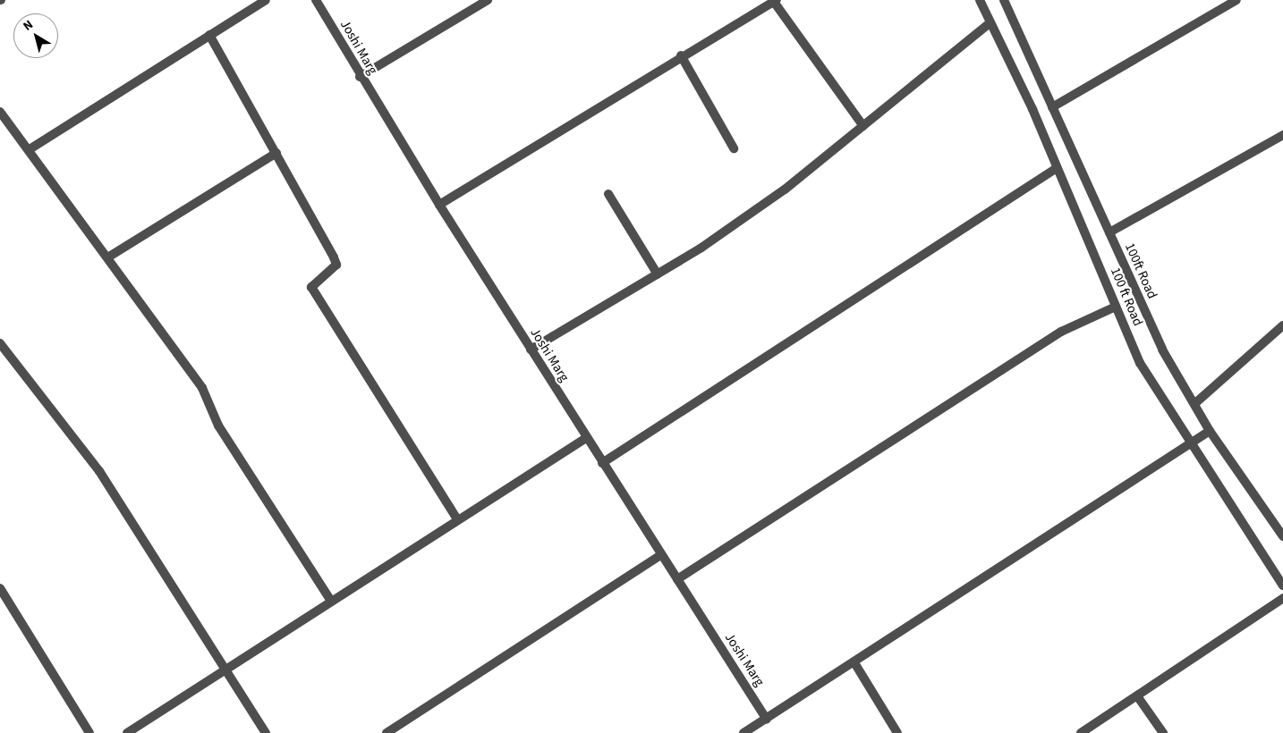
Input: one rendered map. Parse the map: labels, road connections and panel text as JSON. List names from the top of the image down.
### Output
{
  "streets": {
    "street": ["Joshi Marg", "100ft Road", "100 ft Road"]
  },
  "north": "top left"
}
